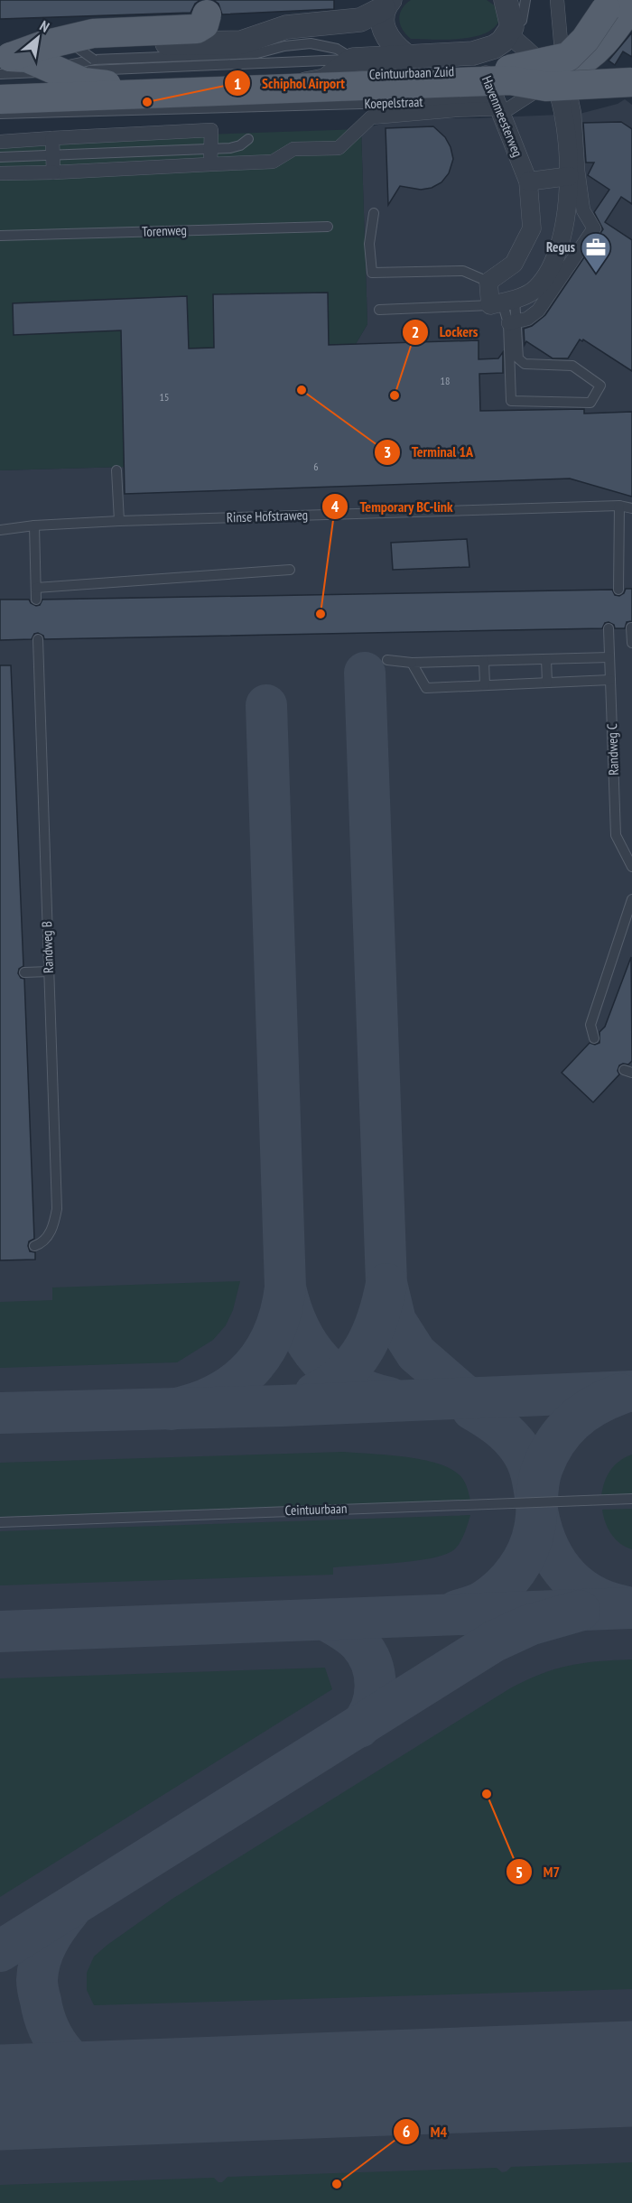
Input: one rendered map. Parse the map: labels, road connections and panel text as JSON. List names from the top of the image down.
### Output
{
  "streets": {
    "main road": ["Ceintuurbaan Zuid"],
    "street": ["Havenmeesterweg"],
    "lane": [
      "Koepelstraat",
      "Torenweg",
      "Rinse Hofstraweg",
      "Randweg C",
      "Randweg B",
      "Ceintuurbaan"
    ]
  },
  "crossings": [
    ["Ceintuurbaan Zuid", "Havenmeesterweg"],
    ["Koepelstraat", "Havenmeesterweg"]
  ],
  "places": {
    "other": [
      "Schiphol Airport",
      "Terminal 1A",
      "Lockers",
      "Temporary BC-link",
      "M7",
      "M4"
    ],
    "office": ["Regus"]
  },
  "house_numbers": ["18", "15", "6"],
  "north": "top right"
}
